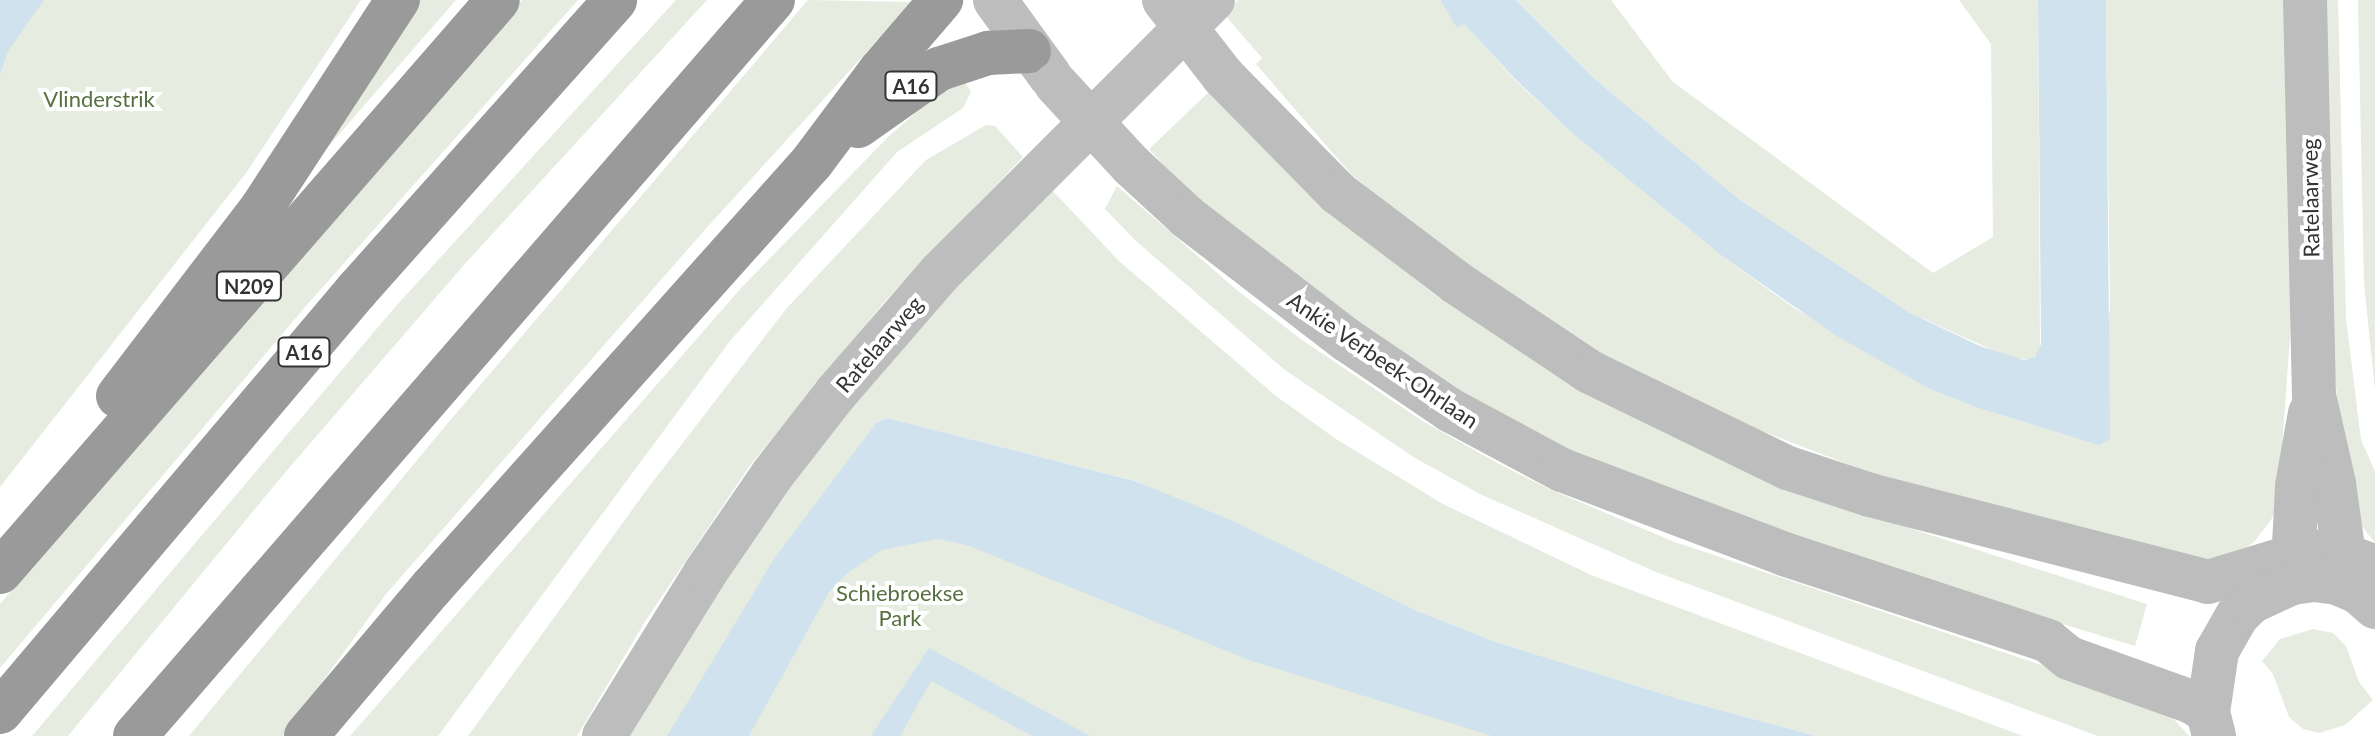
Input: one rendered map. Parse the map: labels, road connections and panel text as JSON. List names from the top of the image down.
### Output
{
  "streets": {
    "highway": ["A16", "N209"],
    "main road": ["Ratelaarweg", "Ankie Verbeek-Ohrlaan"]
  },
  "crossings": [
    ["A16", "Ankie Verbeek-Ohrlaan"]
  ],
  "parks": ["Vlinderstrik", "Schiebroekse Park"]
}
